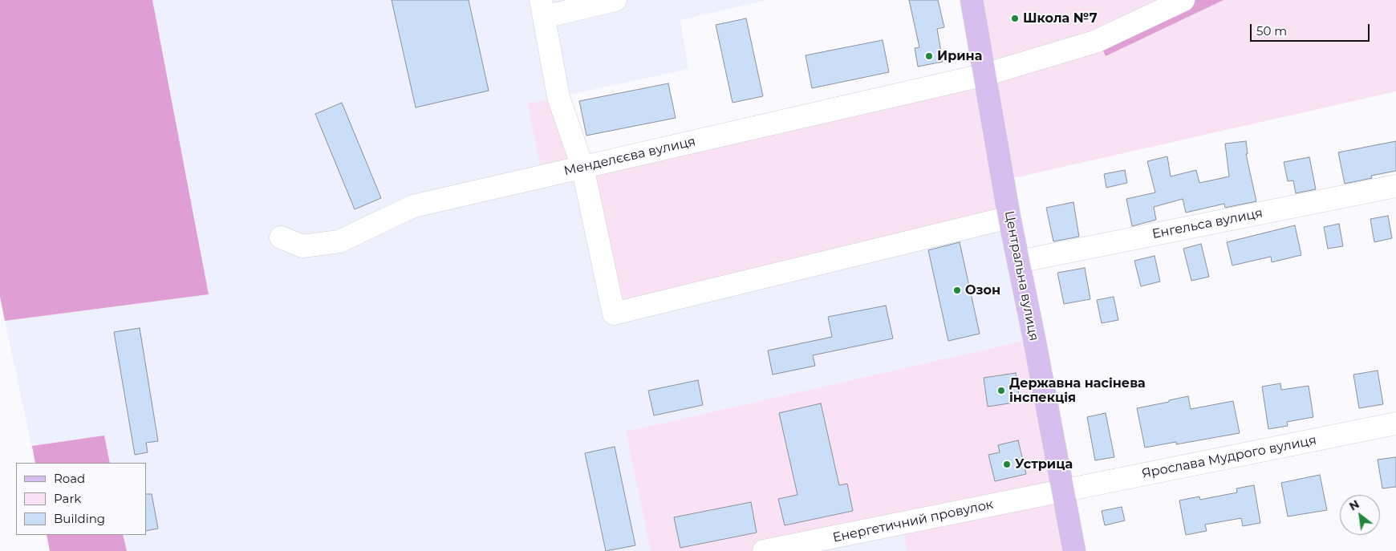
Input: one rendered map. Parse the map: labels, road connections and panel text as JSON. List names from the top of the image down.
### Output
{
  "streets": {
    "main road": ["Центральна вулиця"],
    "street": [
      "Менделєєва вулиця",
      "Енгельса вулиця",
      "Ярослава Мудрого вулиця",
      "Енергетичний провулок"
    ]
  },
  "crossings": [
    ["Менделєєва вулиця", "Центральна вулиця"],
    ["Енгельса вулиця", "Центральна вулиця"],
    ["Центральна вулиця", "Ярослава Мудрого вулиця"],
    ["Центральна вулиця", "Енергетичний провулок"],
    ["Ярослава Мудрого вулиця", "Енергетичний провулок"]
  ],
  "places": [
    "Школа №7",
    "Ирина",
    "Озон",
    "Державна насiнева iнспекцiя",
    "Устрица"
  ],
  "legend": ["Road", "Park", "Building"],
  "scale_bar": "50 m",
  "north": "top left"
}
